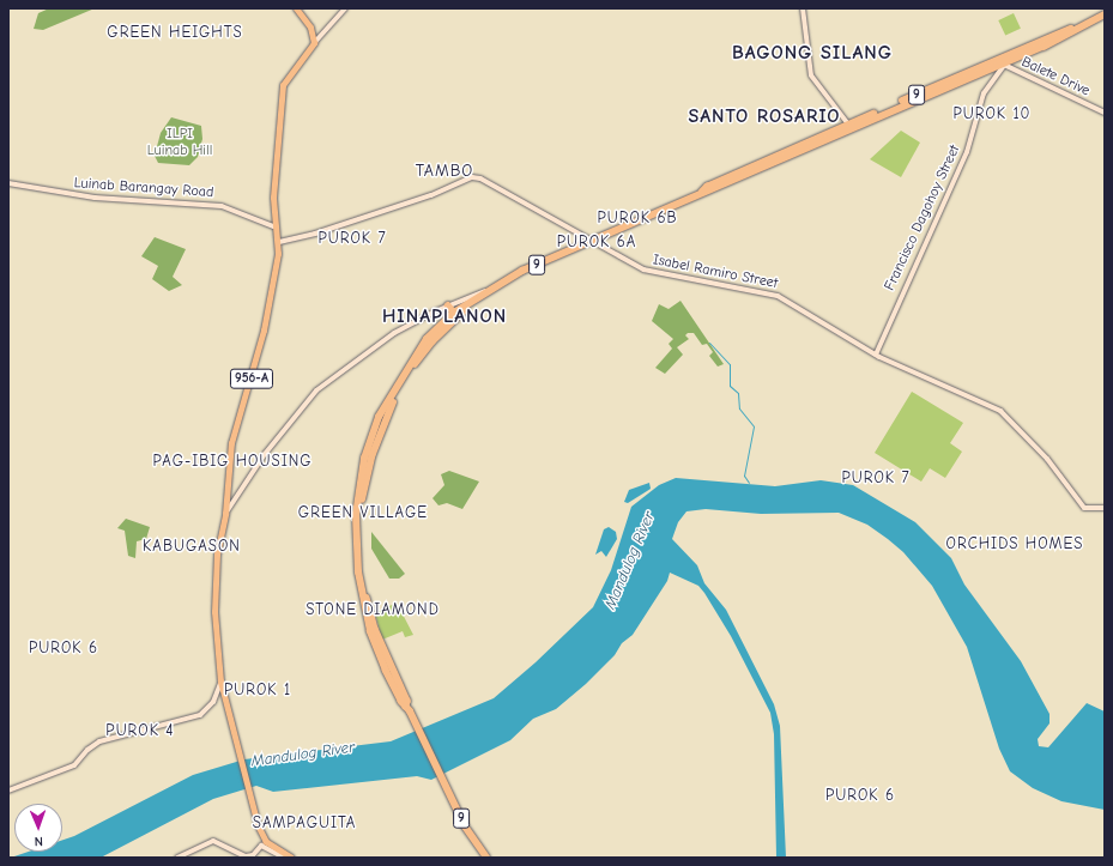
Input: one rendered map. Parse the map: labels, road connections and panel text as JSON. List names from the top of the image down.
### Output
{
  "streets": {
    "highway": ["9"],
    "main road": ["956-A"],
    "street": [
      "Balete Drive",
      "Luinab Barangay Road",
      "Francisco Dagohoy Street",
      "Isabel Ramiro Street"
    ]
  },
  "crossings": [
    ["Balete Drive", "9"],
    ["Balete Drive", "Francisco Dagohoy Street"],
    ["9", "Francisco Dagohoy Street"],
    ["9", "Isabel Ramiro Street"],
    ["9", "956-A"],
    ["Luinab Barangay Road", "956-A"],
    ["Francisco Dagohoy Street", "Isabel Ramiro Street"],
    ["Isabel Ramiro Street", "956-A"]
  ],
  "districts": [
    "GREEN HEIGHTS",
    "BAGONG SILANG",
    "PUROK 10",
    "SANTO ROSARIO",
    "TAMBO",
    "PUROK 6B",
    "PUROK 7",
    "PUROK 6A",
    "HINAPLANON",
    "PAG-IBIG HOUSING",
    "PUROK 7",
    "GREEN VILLAGE",
    "ORCHIDS HOMES",
    "KABUGASON",
    "STONE DIAMOND",
    "PUROK 6",
    "PUROK 1",
    "PUROK 4",
    "PUROK 6",
    "SAMPAGUITA"
  ],
  "water": ["Mandulog River"],
  "parks": ["ILPI Luinab Hill"],
  "north": "bottom"
}
